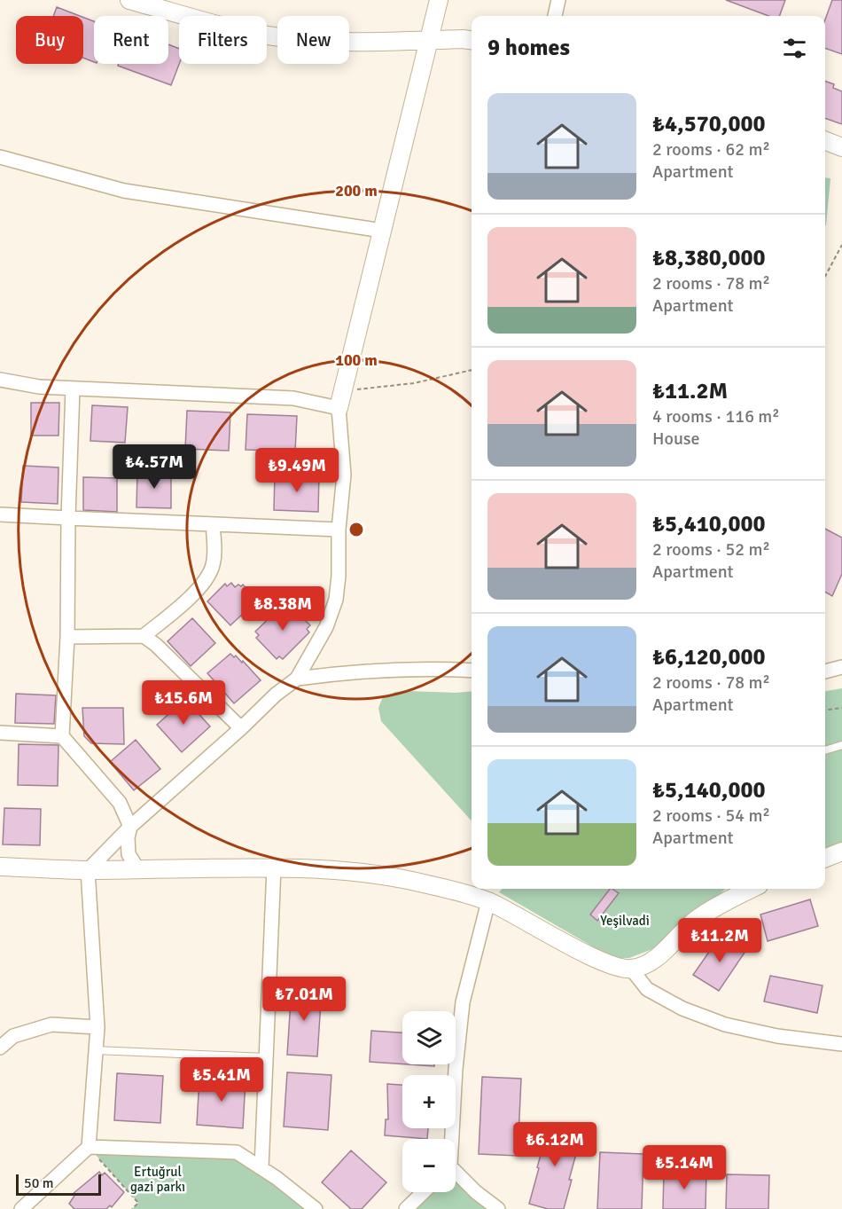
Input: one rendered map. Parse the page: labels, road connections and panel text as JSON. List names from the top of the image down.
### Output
{
  "parks": ["Yeşilvadi", "Ertuğrul gazi parkı"],
  "scale_bar": "50 m",
  "page": {
    "chip": [
      "Buy",
      "Rent",
      "Filters",
      "New"
    ],
    "heading": "9 homes",
    "list": [
      {
        "name": "₺4,570,000",
        "note": "2 rooms · 62 m² · Apartment"
      },
      {
        "name": "₺8,380,000",
        "note": "2 rooms · 78 m² · Apartment"
      },
      {
        "name": "₺11.2M",
        "note": "4 rooms · 116 m² · House"
      },
      {
        "name": "₺5,410,000",
        "note": "2 rooms · 52 m² · Apartment"
      },
      {
        "name": "₺6,120,000",
        "note": "2 rooms · 78 m² · Apartment"
      },
      {
        "name": "₺5,140,000",
        "note": "2 rooms · 54 m² · Apartment"
      }
    ],
    "price": [
      "₺4.57M",
      "₺9.49M",
      "₺8.38M",
      "₺15.6M",
      "₺11.2M",
      "₺7.01M",
      "₺5.41M",
      "₺6.12M",
      "₺5.14M"
    ],
    "map_buttons": ["+", "−"],
    "scale": "50 m"
  },
  "rings": ["200 m", "100 m"]
}
